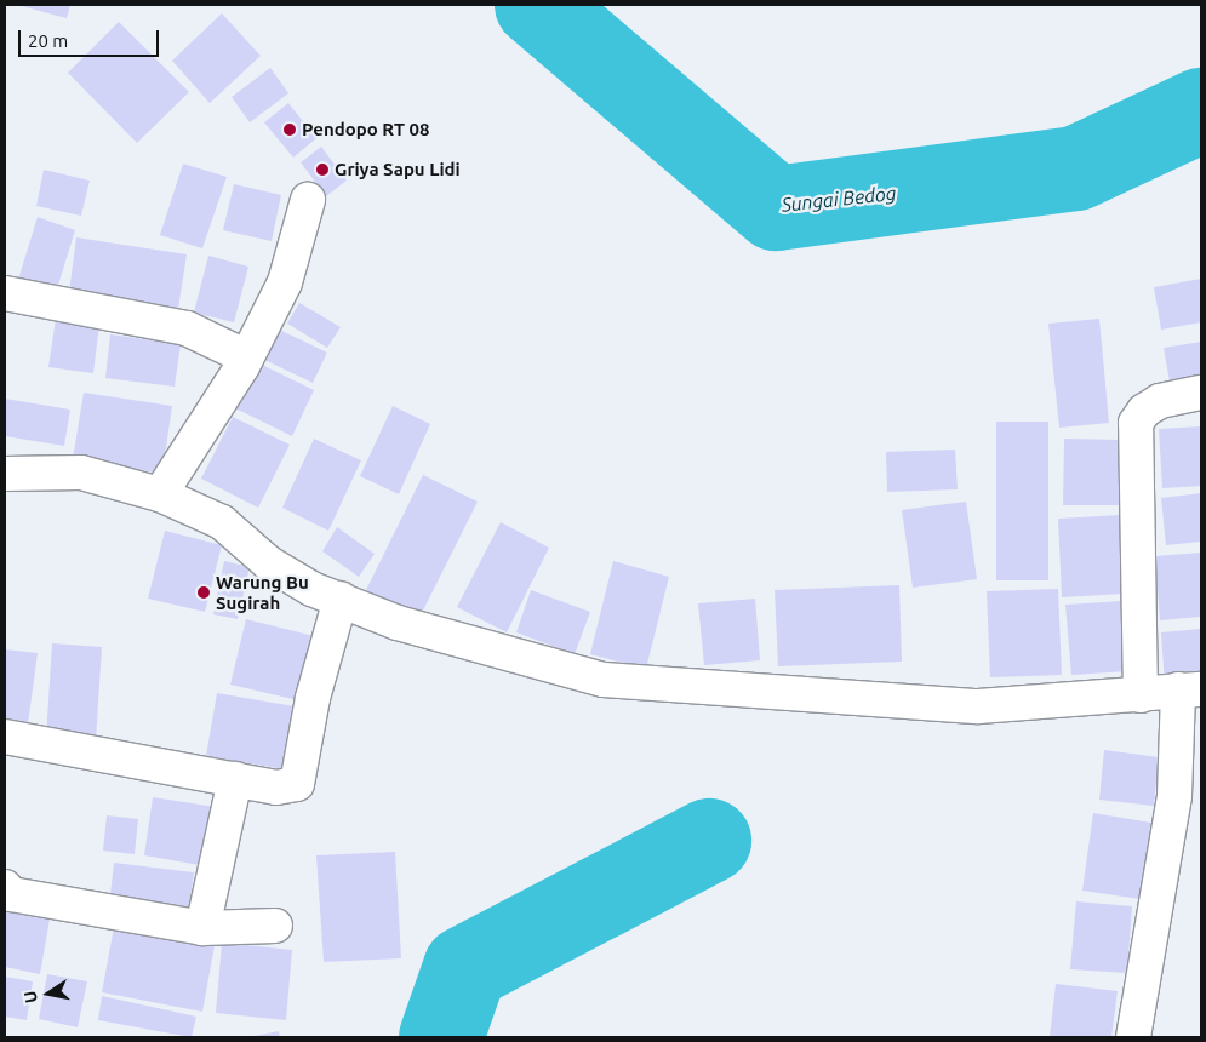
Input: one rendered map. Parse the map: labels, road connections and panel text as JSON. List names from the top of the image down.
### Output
{
  "water": ["Sungai Bedog"],
  "places": ["Pendopo RT 08", "Griya Sapu Lidi", "Warung Bu Sugirah"],
  "scale_bar": "20 m",
  "north": "left"
}
